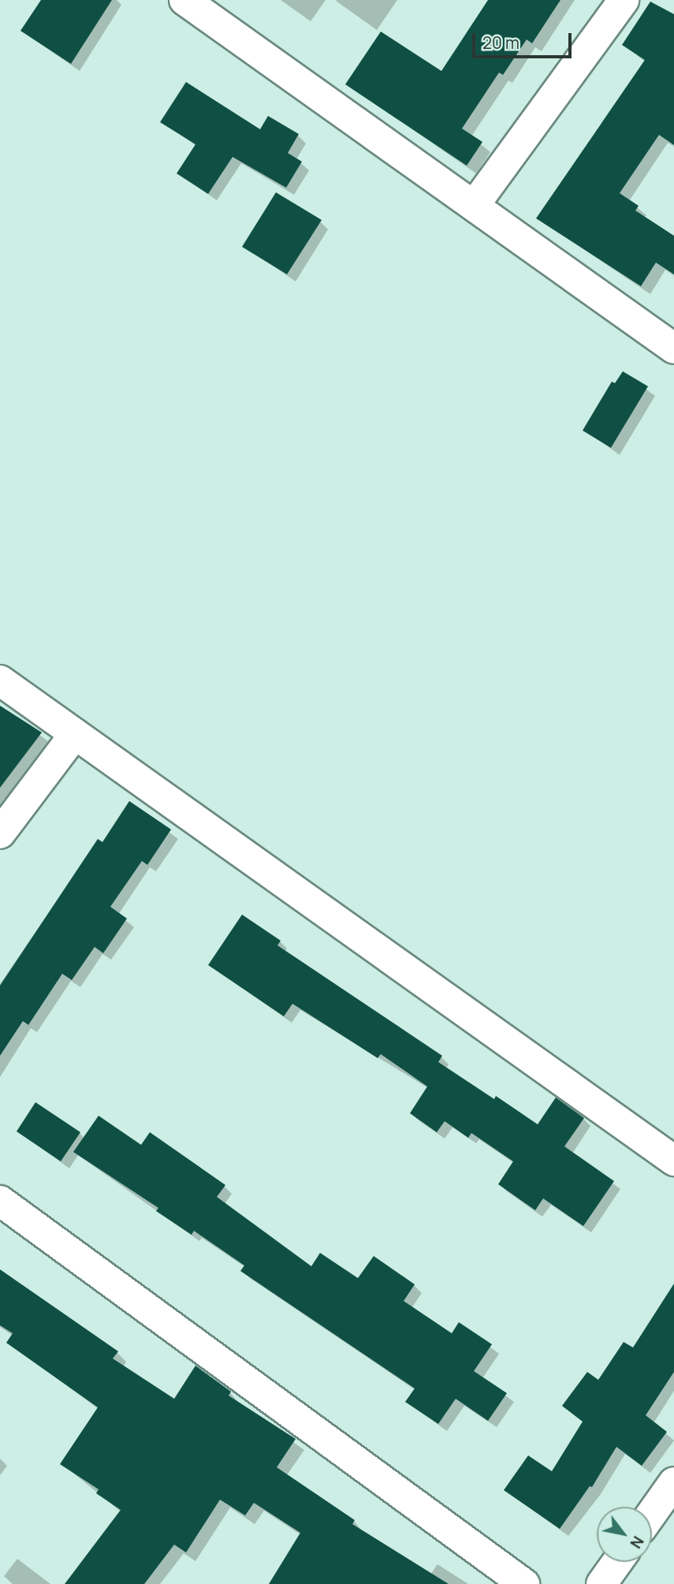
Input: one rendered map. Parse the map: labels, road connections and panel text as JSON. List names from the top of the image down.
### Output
{
  "scale_bar": "20 m",
  "north": "bottom right"
}
